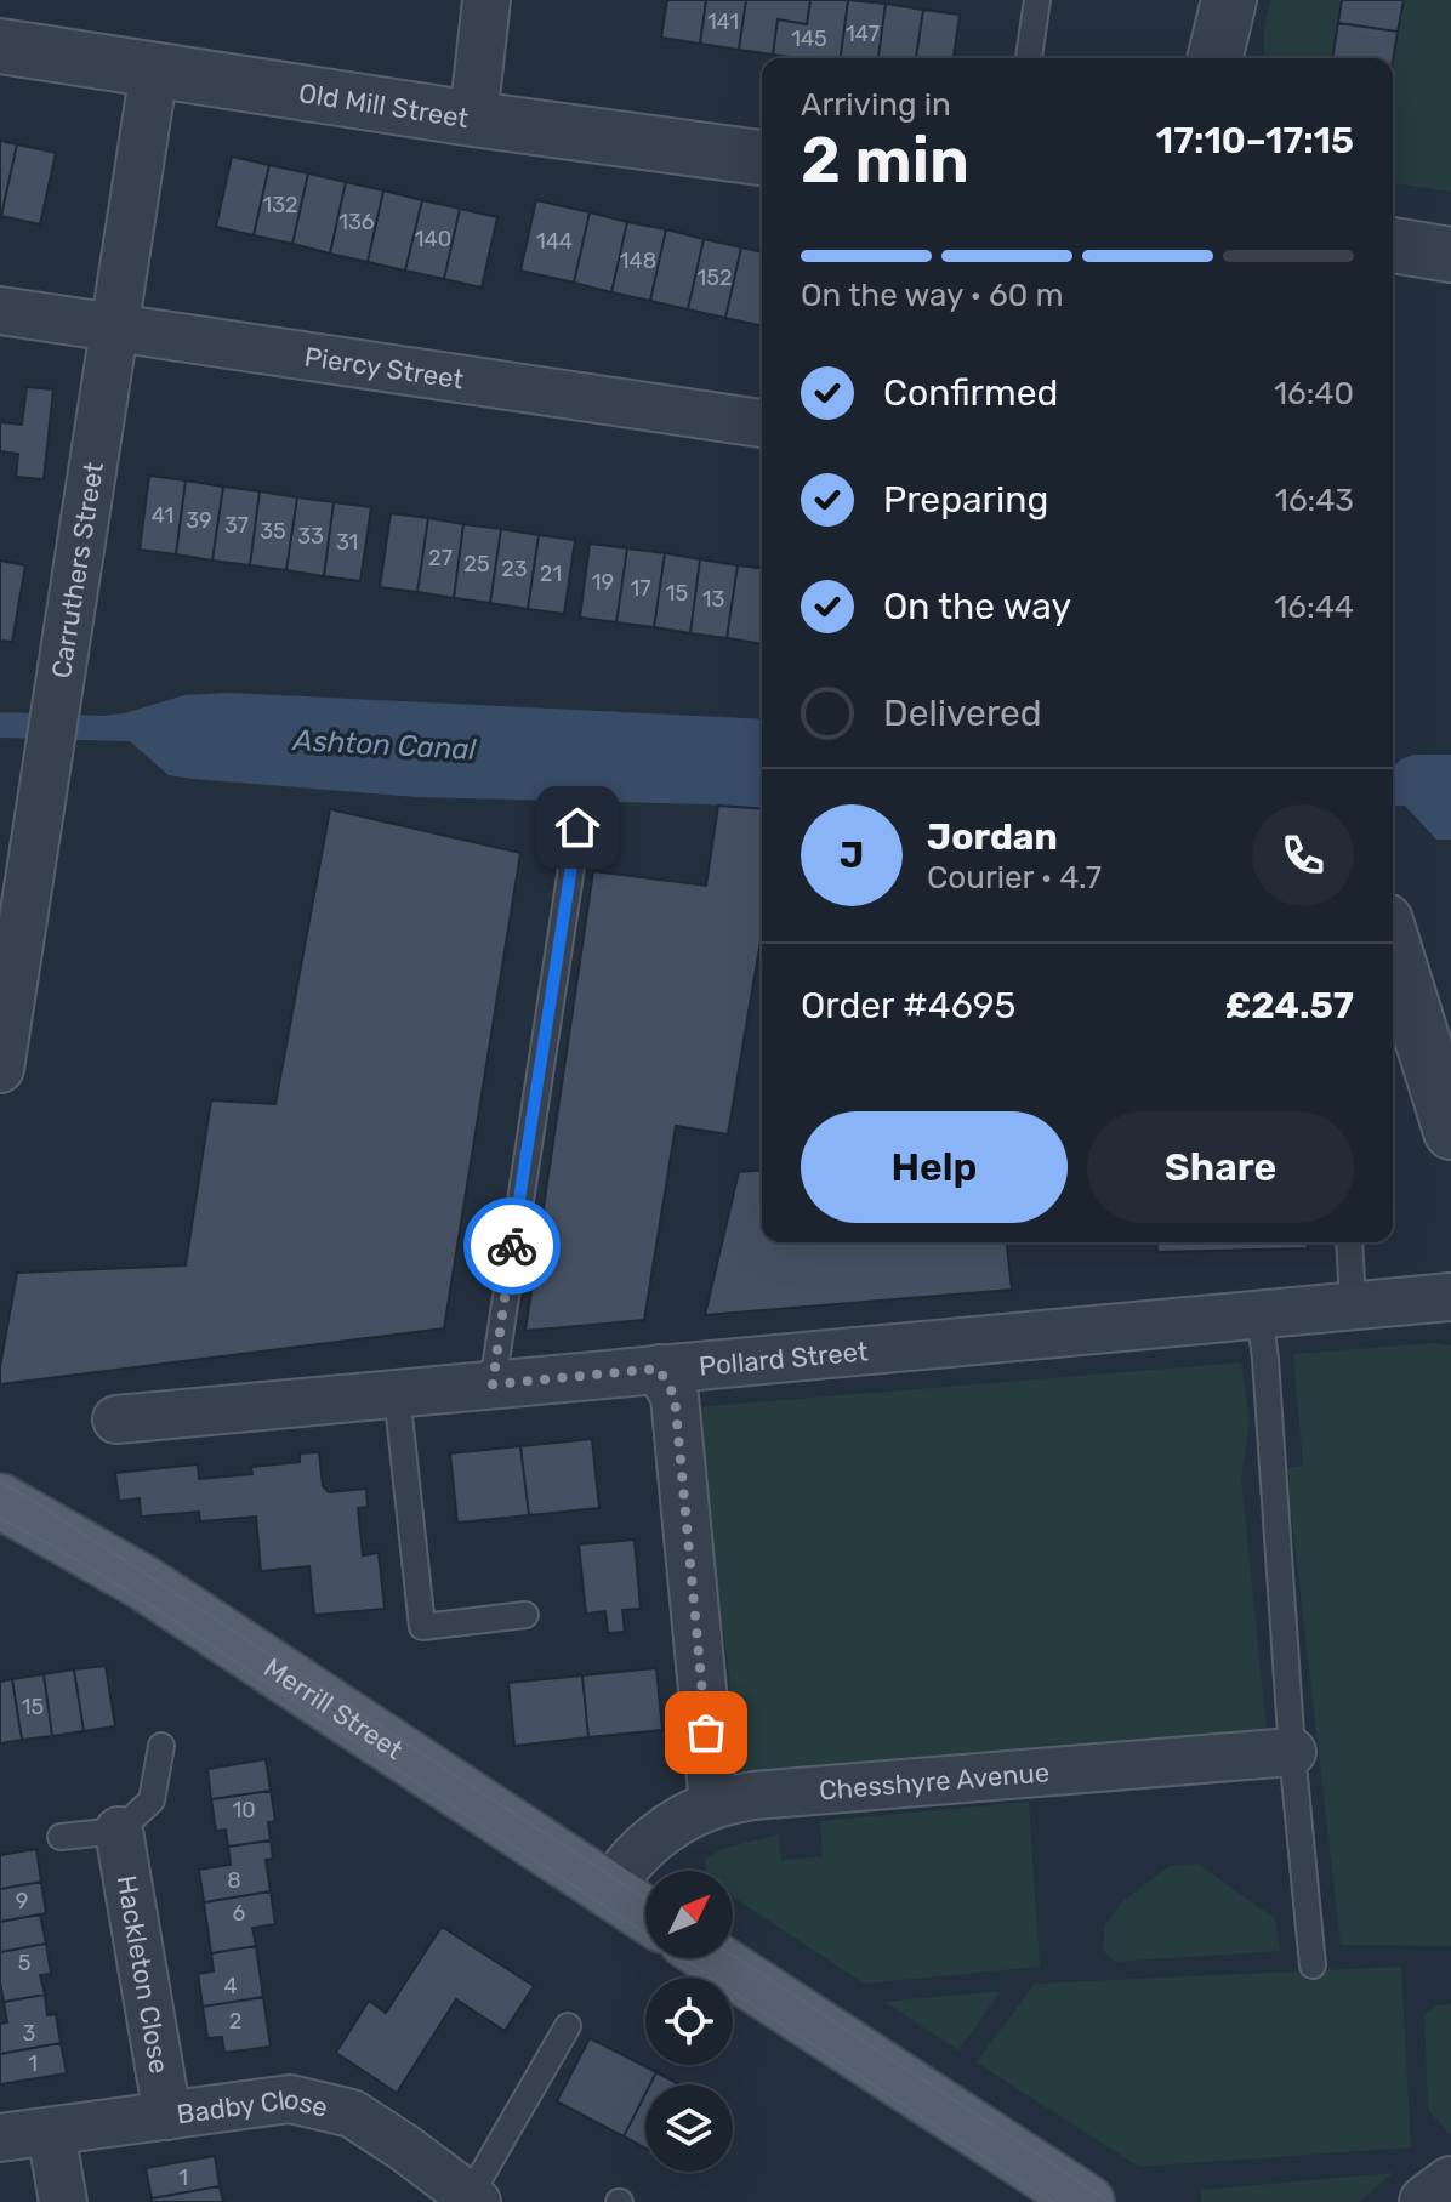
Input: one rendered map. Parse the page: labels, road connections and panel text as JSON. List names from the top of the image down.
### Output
{
  "streets": {
    "main road": ["Merrill Street"],
    "street": [
      "Old Mill Street",
      "Piercy Street",
      "Carruthers Street",
      "Pollard Street",
      "Chesshyre Avenue",
      "Hackleton Close",
      "Badby Close"
    ]
  },
  "crossings": [
    ["Old Mill Street", "Carruthers Street"],
    ["Piercy Street", "Carruthers Street"],
    ["Merrill Street", "Chesshyre Avenue"],
    ["Hackleton Close", "Badby Close"]
  ],
  "water": ["Ashton Canal"],
  "house_numbers": [
    "141",
    "147",
    "145",
    "132",
    "136",
    "140",
    "144",
    "148",
    "152",
    "41",
    "39",
    "37",
    "35",
    "33",
    "31",
    "27",
    "25",
    "23",
    "21",
    "19",
    "17",
    "15",
    "13",
    "15",
    "10",
    "8",
    "9",
    "6",
    "5",
    "4",
    "2",
    "3",
    "1",
    "1"
  ],
  "north": "top right",
  "page": {
    "heading": ["2 min", "Arriving in", "17:10–17:15"],
    "panel": [
      "Jordan",
      "Courier · 4.7",
      "Order #4695",
      "£24.57"
    ],
    "bar": "On the way · 60 m",
    "list": [
      ["Confirmed", "16:40"],
      ["Preparing", "16:43"],
      ["On the way", "16:44"],
      "Delivered"
    ],
    "round": "J",
    "buttons": ["Help", "Share"]
  }
}
